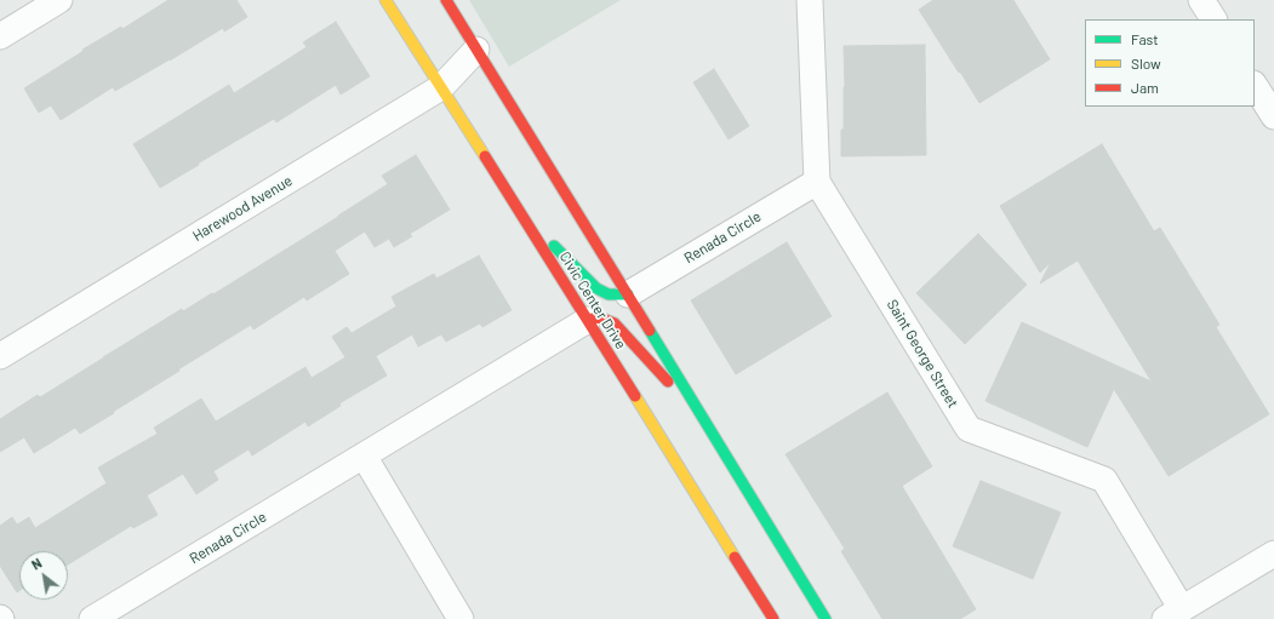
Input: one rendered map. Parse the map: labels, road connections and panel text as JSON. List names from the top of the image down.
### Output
{
  "streets": {
    "main road": ["Civic Center Drive"],
    "street": ["Harewood Avenue", "Renada Circle", "Saint George Street"]
  },
  "crossings": [
    ["Harewood Avenue", "Civic Center Drive"],
    ["Renada Circle", "Civic Center Drive"],
    ["Renada Circle", "Saint George Street"]
  ],
  "legend": ["Fast", "Slow", "Jam"],
  "north": "top left"
}
